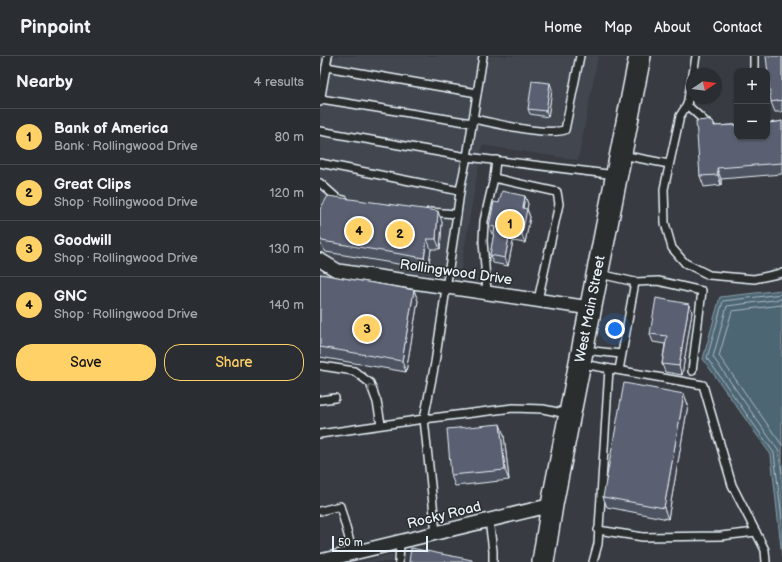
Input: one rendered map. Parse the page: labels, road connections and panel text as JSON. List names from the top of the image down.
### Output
{
  "streets": {
    "main road": ["West Main Street"],
    "street": ["Rollingwood Drive", "Rocky Road"]
  },
  "crossings": [
    ["Rollingwood Drive", "West Main Street"],
    ["West Main Street", "Rocky Road"]
  ],
  "scale_bar": "50 m",
  "north": "right",
  "page": {
    "header": "Pinpoint",
    "nav": [
      "Home",
      "Map",
      "About",
      "Contact"
    ],
    "heading": ["Nearby", "4 results"],
    "map_buttons": ["+", "−"],
    "list": [
      {
        "mark": "1",
        "name": "Bank of America",
        "note": "Bank · Rollingwood Drive",
        "value": "80 m"
      },
      {
        "mark": "2",
        "name": "Great Clips",
        "note": "Shop · Rollingwood Drive",
        "value": "120 m"
      },
      {
        "mark": "3",
        "name": "Goodwill",
        "note": "Shop · Rollingwood Drive",
        "value": "130 m"
      },
      {
        "mark": "4",
        "name": "GNC",
        "note": "Shop · Rollingwood Drive",
        "value": "140 m"
      }
    ],
    "pins": [
      "1",
      "4",
      "2",
      "3"
    ],
    "buttons": ["Save", "Share"],
    "scale": "50 m"
  }
}
